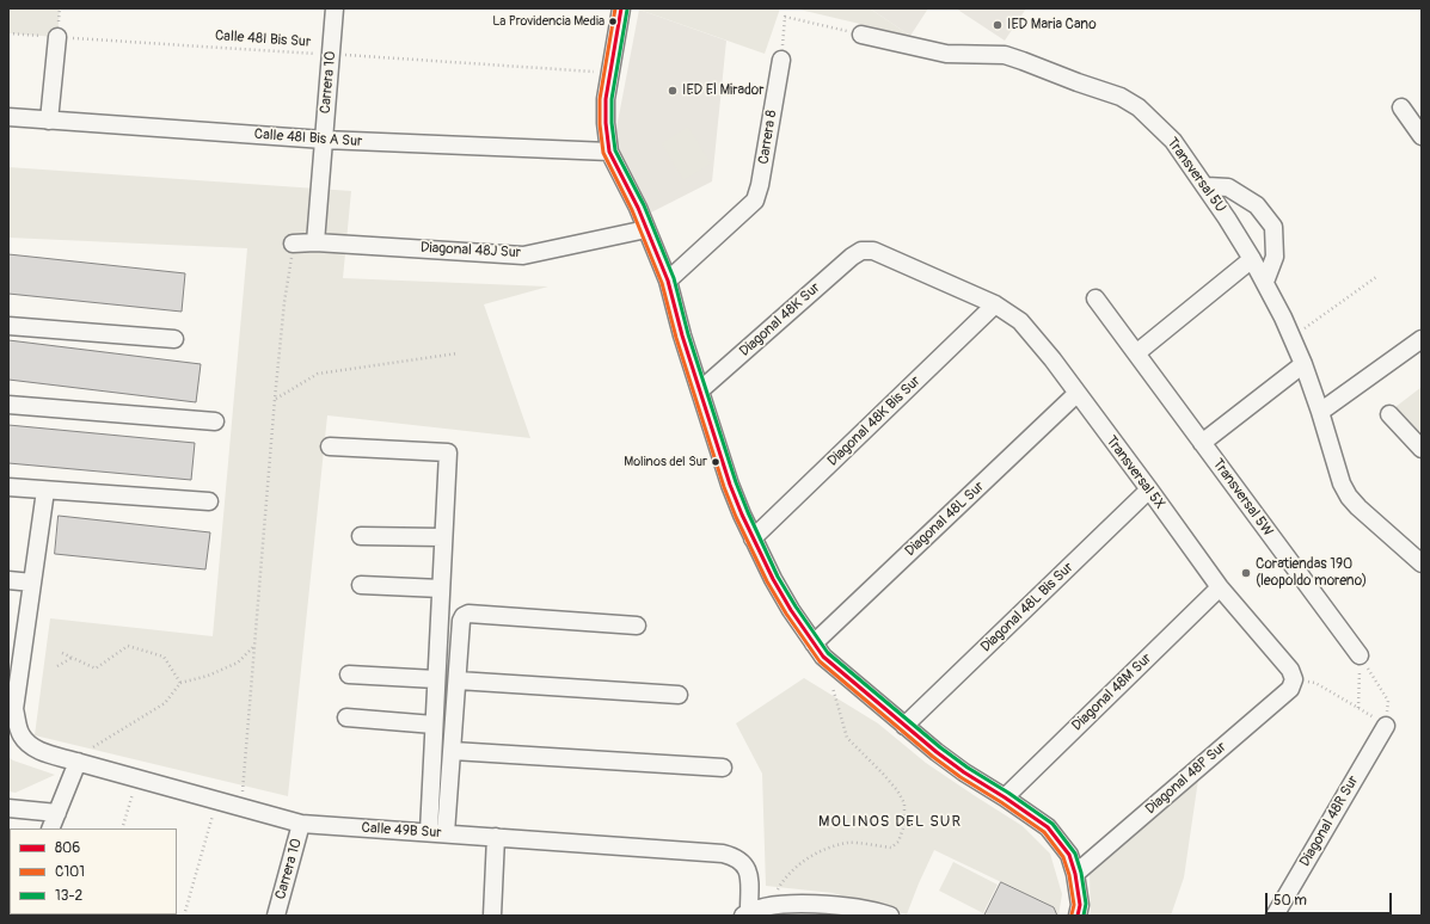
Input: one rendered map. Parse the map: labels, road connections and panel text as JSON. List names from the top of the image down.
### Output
{
  "streets": {
    "street": [
      "Carrera 10",
      "Carrera 8",
      "Calle 48I Bis A Sur",
      "Transversal 5U",
      "Diagonal 48J Sur",
      "Diagonal 48K Sur",
      "Diagonal 48K Bis Sur",
      "Transversal 5X",
      "Transversal 5W",
      "Diagonal 48L Sur",
      "Diagonal 48L Bis Sur",
      "Diagonal 48M Sur",
      "Diagonal 48P Sur",
      "Diagonal 48R Sur",
      "Calle 49B Sur"
    ],
    "path": ["Calle 48I Bis Sur"]
  },
  "crossings": [
    ["Calle 48I Bis Sur", "Carrera 10"],
    ["Carrera 10", "Calle 48I Bis A Sur"],
    ["Carrera 10", "Diagonal 48J Sur"],
    ["Carrera 10", "Calle 49B Sur"],
    ["Diagonal 48K Sur", "Transversal 5X"],
    ["Diagonal 48K Bis Sur", "Transversal 5X"],
    ["Transversal 5X", "Diagonal 48L Sur"],
    ["Transversal 5X", "Diagonal 48L Bis Sur"],
    ["Transversal 5X", "Diagonal 48M Sur"],
    ["Transversal 5X", "Diagonal 48P Sur"]
  ],
  "districts": ["MOLINOS DEL SUR"],
  "places": [
    "La Providencia Media",
    "IED Maria Cano",
    "IED El Mirador",
    "Molinos del Sur",
    "Coratiendas 190 (leopoldo moreno)"
  ],
  "lines": ["transit line 806", "transit line C101", "transit line 13-2"],
  "legend": ["806", "C101", "13-2"],
  "scale_bar": "50 m"
}
